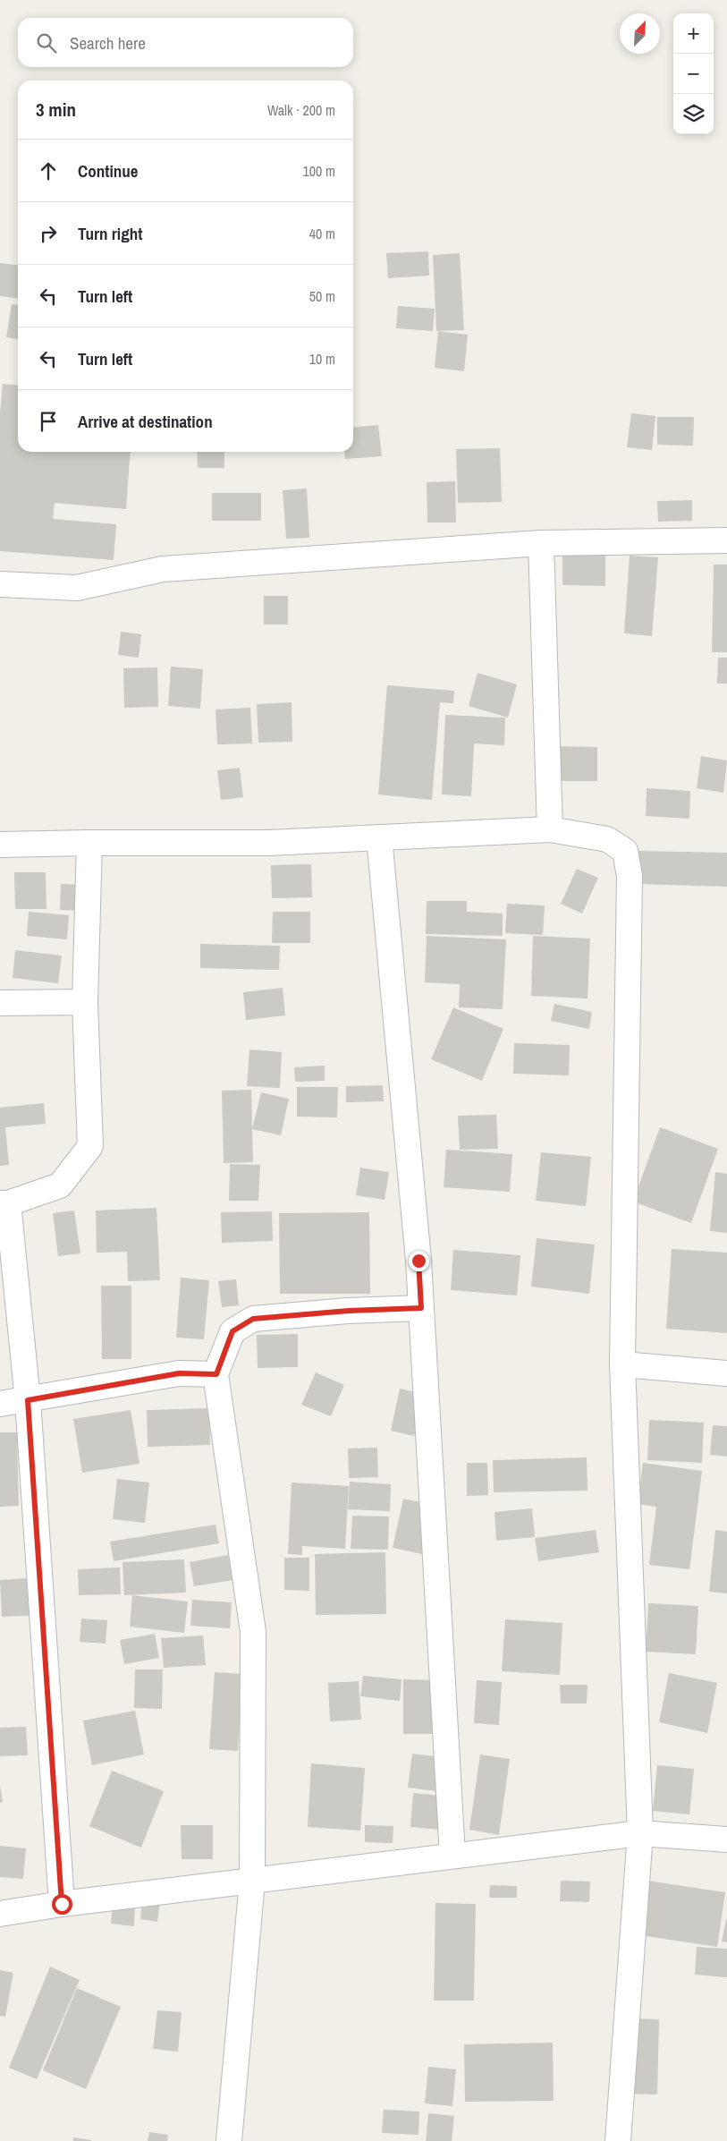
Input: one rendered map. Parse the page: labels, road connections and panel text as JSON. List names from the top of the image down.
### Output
{
  "north": "top right",
  "page": {
    "map_buttons": ["+", "−"],
    "search": "Search here",
    "heading": ["3 min", "Walk · 200 m"],
    "list": [
      ["Continue", "100 m"],
      ["Turn right", "40 m"],
      ["Turn left", "50 m"],
      ["Turn left", "10 m"],
      "Arrive at destination"
    ]
  }
}
